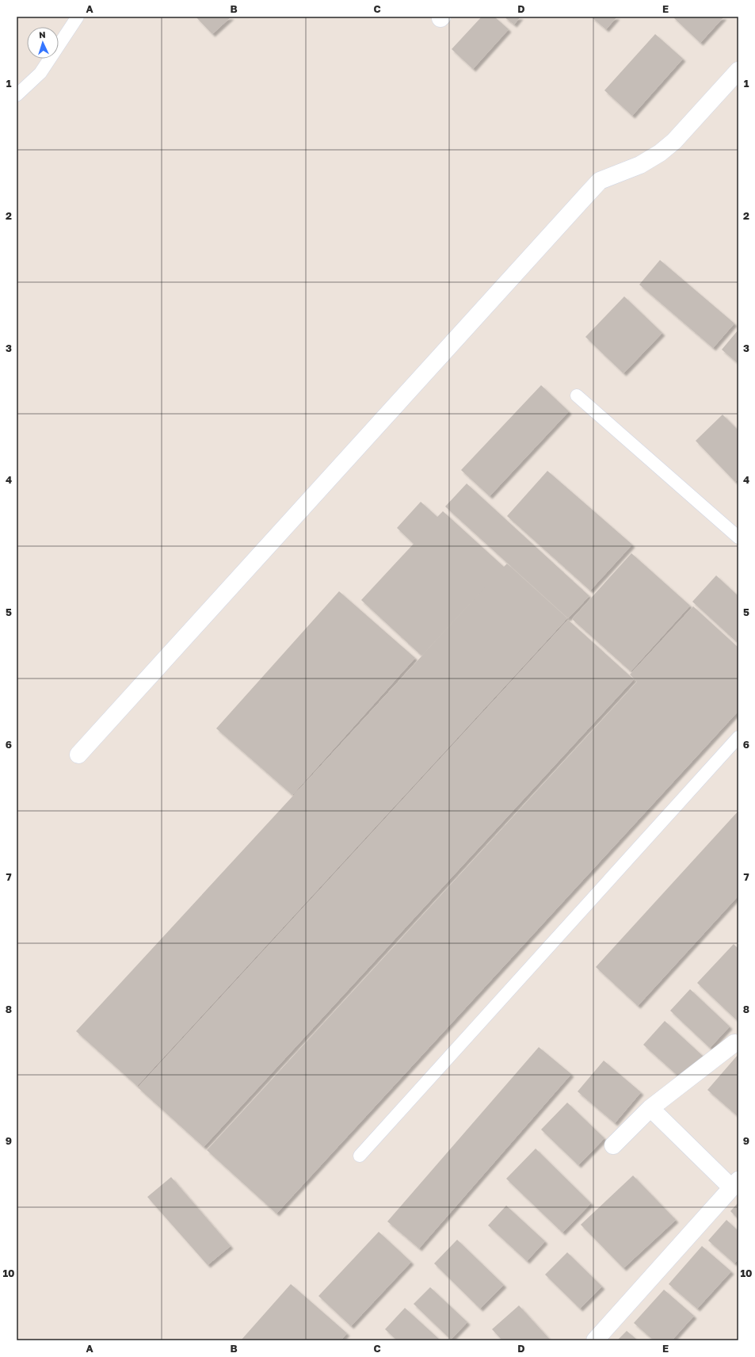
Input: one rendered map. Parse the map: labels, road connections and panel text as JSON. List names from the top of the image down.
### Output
{
  "north": "top",
  "grid": {
    "columns": [
      "A",
      "B",
      "C",
      "D",
      "E"
    ],
    "rows": [
      "1",
      "2",
      "3",
      "4",
      "5",
      "6",
      "7",
      "8",
      "9",
      "10"
    ]
  }
}
